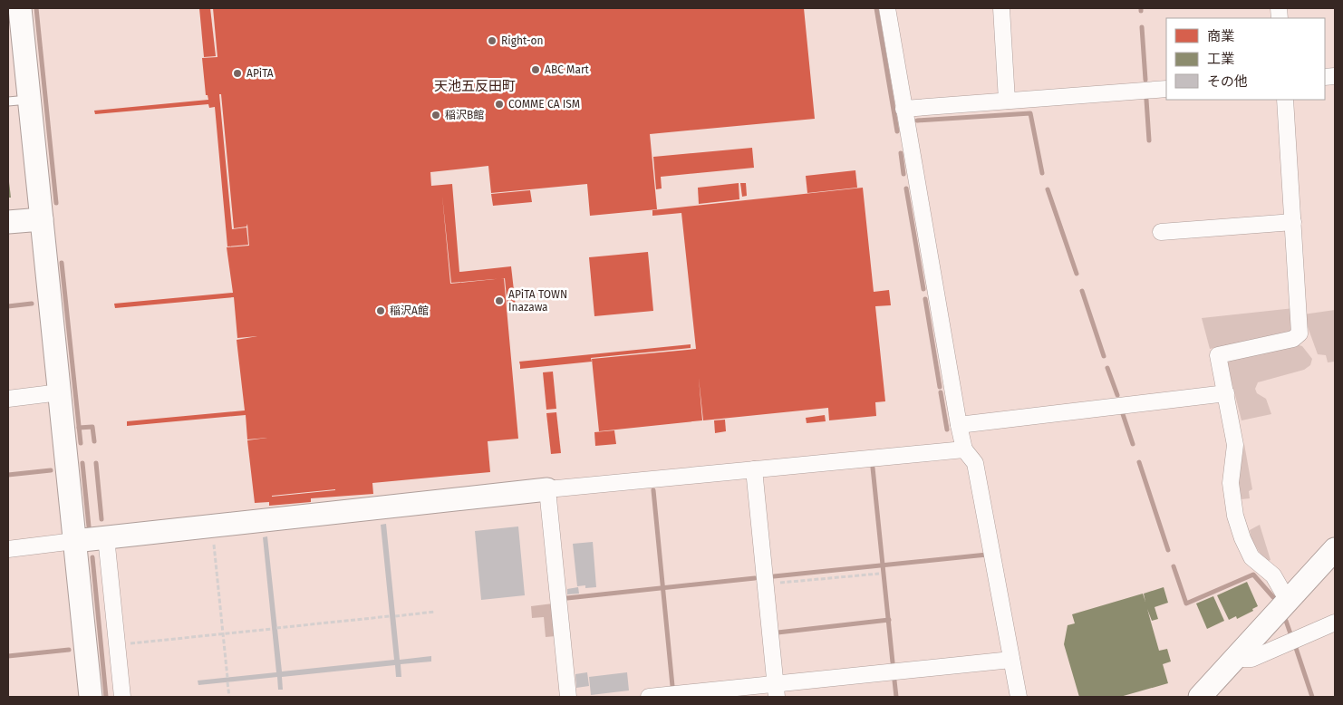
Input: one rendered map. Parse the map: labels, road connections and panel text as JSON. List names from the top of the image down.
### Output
{
  "districts": ["天池五反田町"],
  "places": [
    "Right-on",
    "ABC Mart",
    "APiTA",
    "COMME CA ISM",
    "稲沢B館",
    "APiTA TOWN Inazawa",
    "稲沢A館"
  ],
  "legend": ["商業", "工業", "その他"]
}
